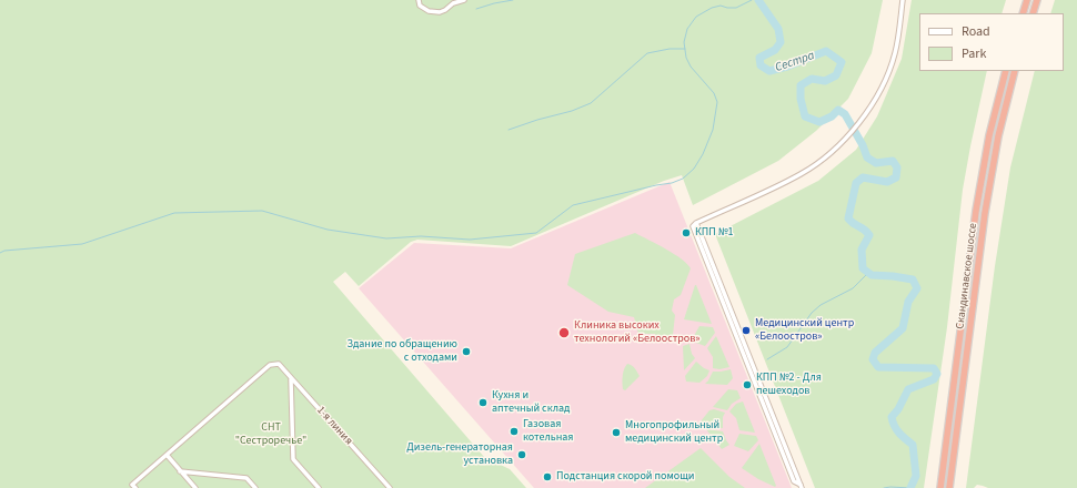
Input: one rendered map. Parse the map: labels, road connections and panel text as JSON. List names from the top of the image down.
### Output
{
  "streets": {
    "highway": ["Скандинавское шоссе"],
    "street": ["1-я линия"]
  },
  "water": ["Сестра"],
  "parks": ["СНТ \"Сестроречье\""],
  "places": [
    "КПП №1",
    "Медицинский центр «Белоостров»",
    "Клиника высоких технологий «Белоостров»",
    "Здание по обращению с отходами",
    "КПП №2 - Для пешеходов",
    "Кухня и аптечный склад",
    "Газовая котельная",
    "Многопрофильный медицинский центр",
    "Дизель-генераторная установка",
    "Подстанция скорой помощи"
  ],
  "legend": ["Road", "Park"]
}
